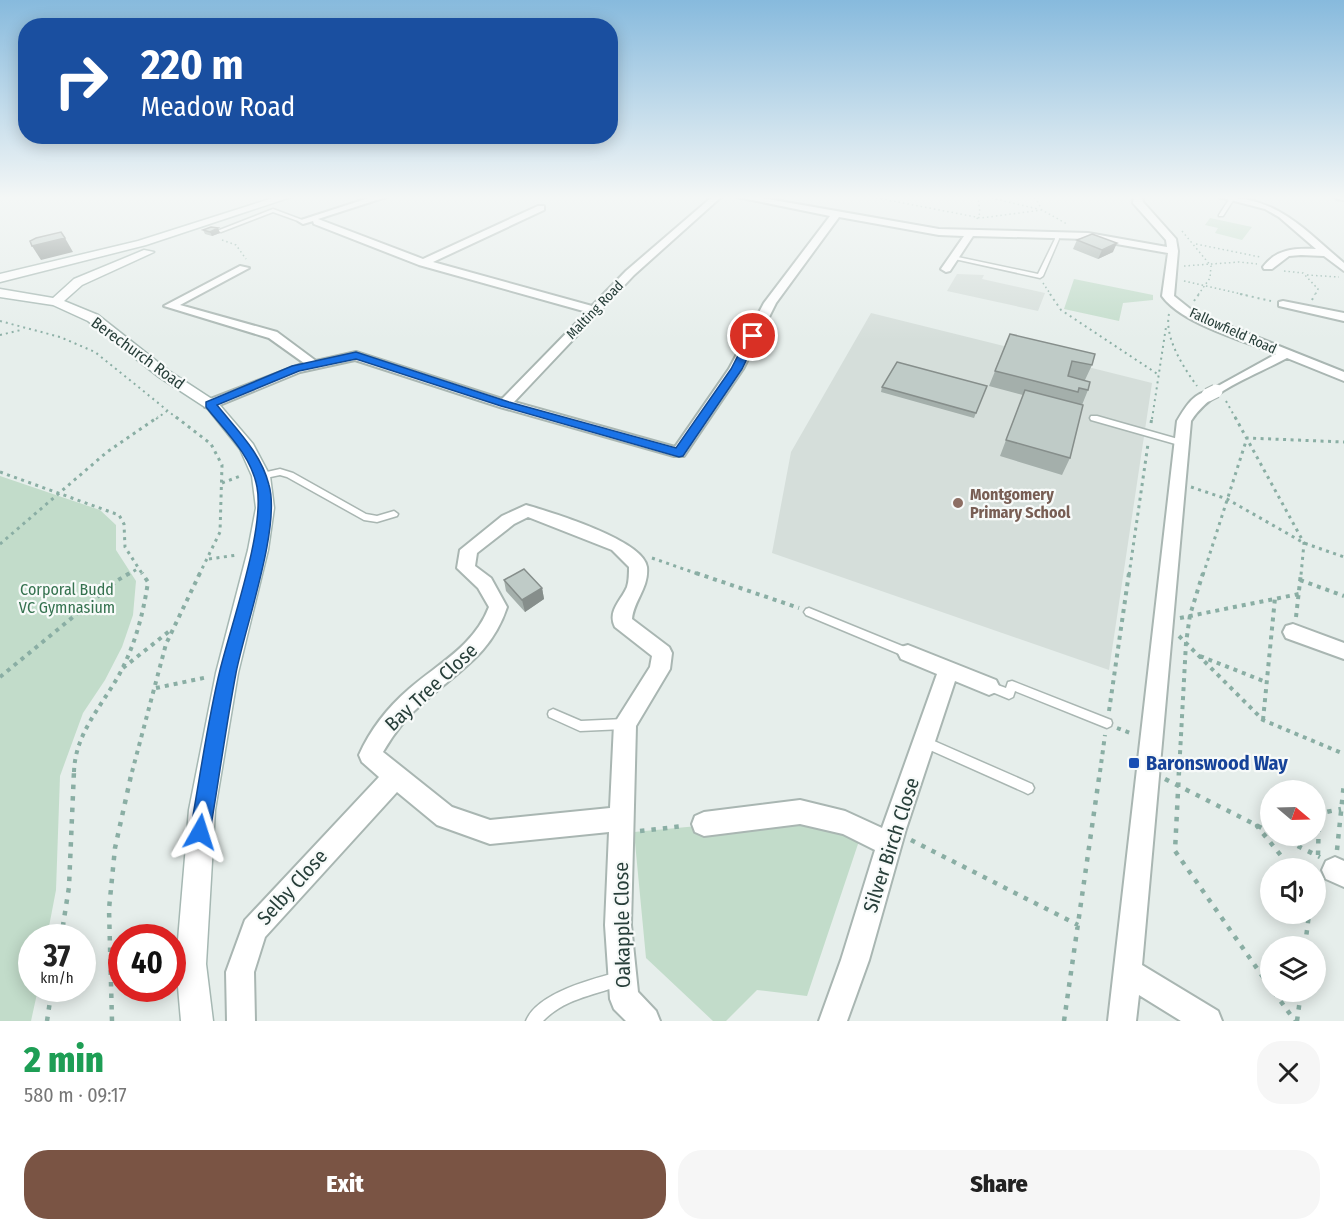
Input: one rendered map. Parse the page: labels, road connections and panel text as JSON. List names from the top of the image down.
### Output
{
  "streets": {
    "street": [
      "Malting Road",
      "Fallowfield Road",
      "Berechurch Road",
      "Bay Tree Close",
      "Silver Birch Close",
      "Selby Close",
      "Oakapple Close"
    ]
  },
  "crossings": [
    ["Bay Tree Close", "Selby Close"],
    ["Bay Tree Close", "Oakapple Close"]
  ],
  "parks": ["Corporal Budd VC Gymnasium"],
  "places": {
    "other": ["Montgomery Primary School"],
    "transit": ["Baronswood Way"]
  },
  "north": "right",
  "page": {
    "turn": ["220 m", "Meadow Road"],
    "speed": "37 km/h",
    "limit": "40",
    "heading": ["2 min", "580 m · 09:17"],
    "buttons": ["Exit", "Share"]
  }
}
